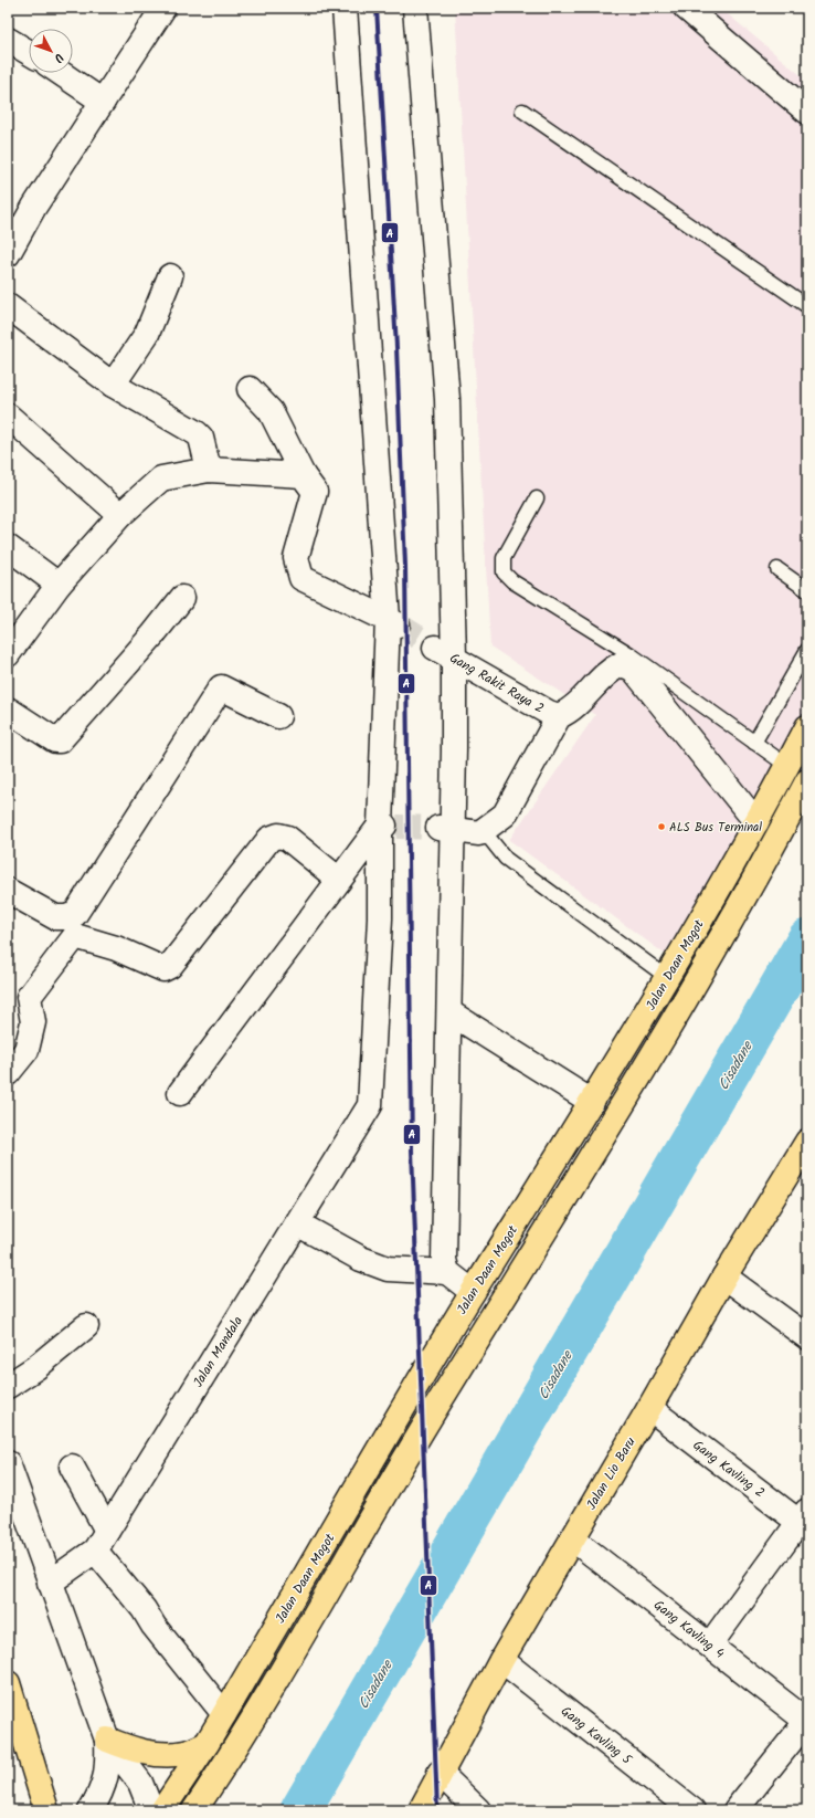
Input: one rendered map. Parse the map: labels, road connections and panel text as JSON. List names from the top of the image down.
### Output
{
  "streets": {
    "main road": ["Jalan Daan Mogot", "Jalan Lio Baru"],
    "street": [
      "Gang Rakit Raya 2",
      "Jalan Mandala",
      "Gang Kavling 2",
      "Gang Kavling 4",
      "Gang Kavling 5"
    ]
  },
  "crossings": [
    ["Gang Kavling 2", "Jalan Lio Baru"],
    ["Jalan Lio Baru", "Gang Kavling 4"],
    ["Jalan Lio Baru", "Gang Kavling 5"]
  ],
  "water": ["Cisadane"],
  "places": ["ALS Bus Terminal"],
  "lines": ["transit line A"],
  "north": "bottom right"
}
